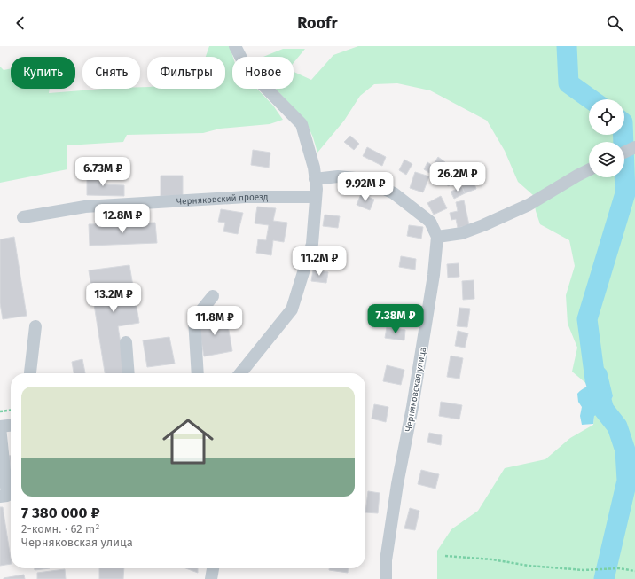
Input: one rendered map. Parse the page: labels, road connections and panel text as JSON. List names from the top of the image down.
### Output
{
  "streets": {
    "street": ["Черняковский проезд", "Черняковская улица"]
  },
  "page": {
    "header": "Roofr",
    "chip": [
      "Купить",
      "Снять",
      "Фильтры",
      "Новое"
    ],
    "price": [
      "6.73M ₽",
      "26.2M ₽",
      "9.92M ₽",
      "12.8M ₽",
      "11.2M ₽",
      "13.2M ₽",
      "7.38M ₽",
      "11.8M ₽"
    ],
    "list": [
      {
        "name": "7 380 000 ₽",
        "note": "2-комн. · 62 m² · Черняковская улица"
      }
    ]
  }
}
